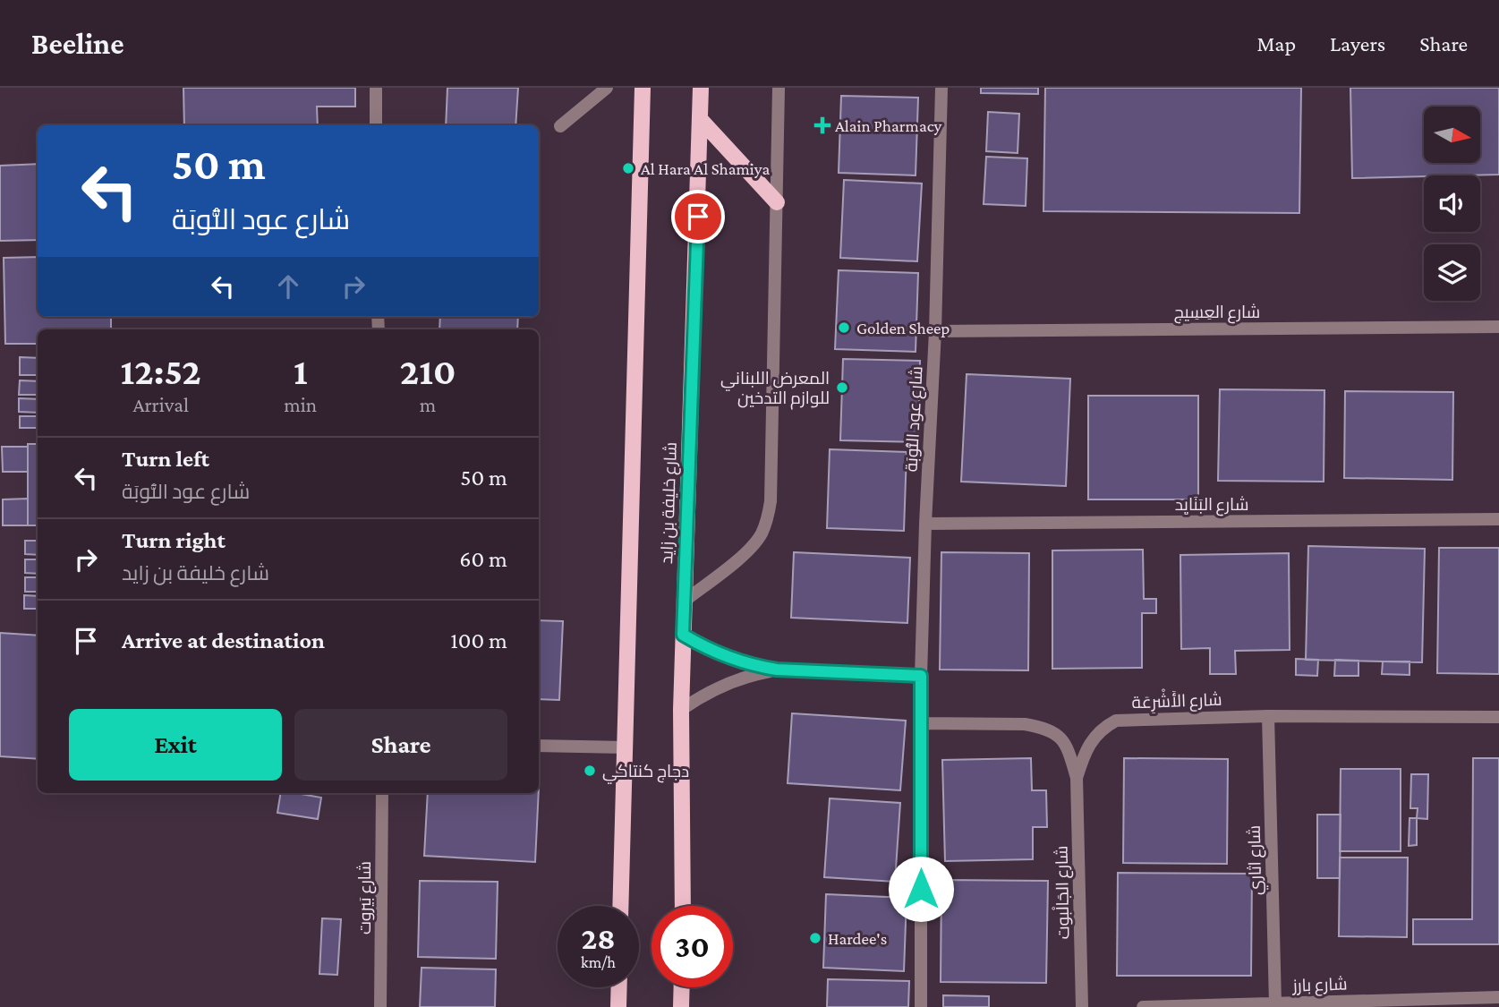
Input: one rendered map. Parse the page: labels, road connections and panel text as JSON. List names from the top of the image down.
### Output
{
  "streets": {
    "main road": ["شارع خليفة بن زايد"],
    "street": [
      "شارع العِسِيج",
      "شارع عود التُّوبَة",
      "شارع البَنَايِد",
      "شارع الأَشْرِعَة",
      "شارع اثاري",
      "شارع الجَالْبوت",
      "شارع بَيروت",
      "شارع بارز"
    ]
  },
  "crossings": [
    ["شارع العِسِيج", "شارع عود التُّوبَة"],
    ["شارع عود التُّوبَة", "شارع البَنَايِد"],
    ["شارع الأَشْرِعَة", "شارع اثاري"],
    ["شارع الأَشْرِعَة", "شارع الجَالْبوت"],
    ["شارع اثاري", "شارع بارز"]
  ],
  "places": {
    "health": ["Alain Pharmacy"],
    "other": [
      "Al Hara Al Shamiya",
      "Golden Sheep",
      "المعرض اللبناني للوازم التدخين",
      "دجاج كنتاكي",
      "Hardee's"
    ]
  },
  "north": "right",
  "page": {
    "header": "Beeline",
    "nav": ["Map", "Layers", "Share"],
    "turn": ["50 m", "شارع عود التُّوبَة"],
    "eta": [
      "12:52",
      "Arrival",
      "1",
      "min",
      "210",
      "m"
    ],
    "list": [
      {
        "name": "Turn left",
        "note": "شارع عود التُّوبَة",
        "value": "50 m"
      },
      {
        "name": "Turn right",
        "note": "شارع خليفة بن زايد",
        "value": "60 m"
      },
      {
        "name": "Arrive at destination",
        "value": "100 m"
      }
    ],
    "buttons": ["Exit", "Share"],
    "speed": "28 km/h",
    "limit": "30"
  }
}
